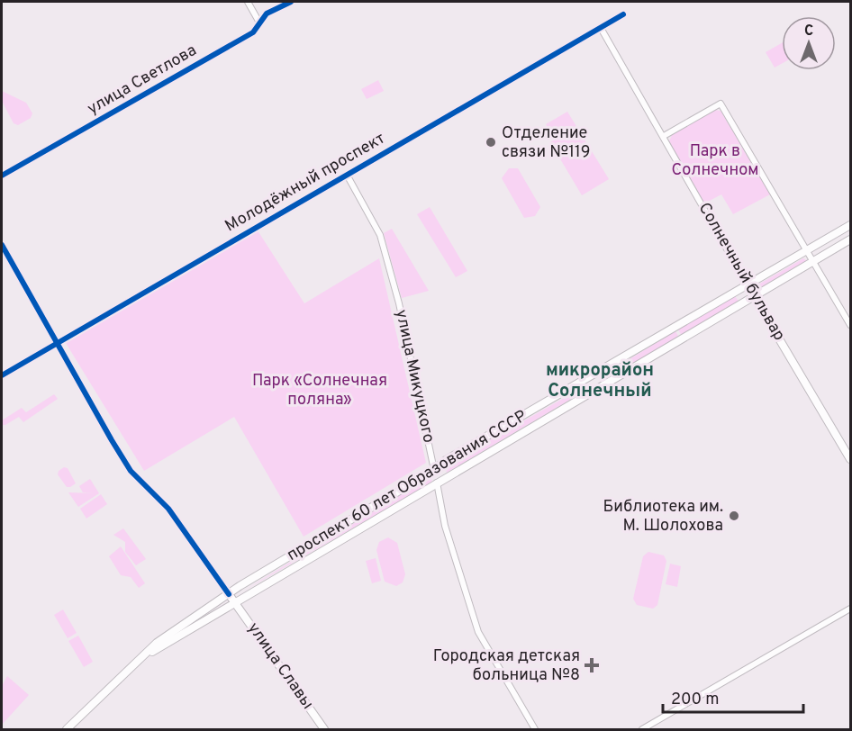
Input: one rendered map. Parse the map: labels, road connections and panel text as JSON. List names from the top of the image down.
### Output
{
  "streets": {
    "main road": [
      "Солнечный бульвар",
      "улица Микуцкого",
      "проспект 60 лет Образования СССР",
      "улица Славы"
    ],
    "street": ["улица Светлова", "Молодёжный проспект"]
  },
  "crossings": [
    ["Молодёжный проспект", "Солнечный бульвар"],
    ["Молодёжный проспект", "улица Микуцкого"],
    ["Солнечный бульвар", "проспект 60 лет Образования СССР"],
    ["улица Микуцкого", "проспект 60 лет Образования СССР"],
    ["проспект 60 лет Образования СССР", "улица Славы"]
  ],
  "districts": ["микрорайон Солнечный"],
  "parks": ["Парк в Солнечном", "Парк «Солнечная поляна»"],
  "places": {
    "other": ["Отделение связи №119", "Библиотека им. М. Шолохова"],
    "health": ["Городская детская больница №8"]
  },
  "scale_bar": "200 m",
  "north": "top"
}
